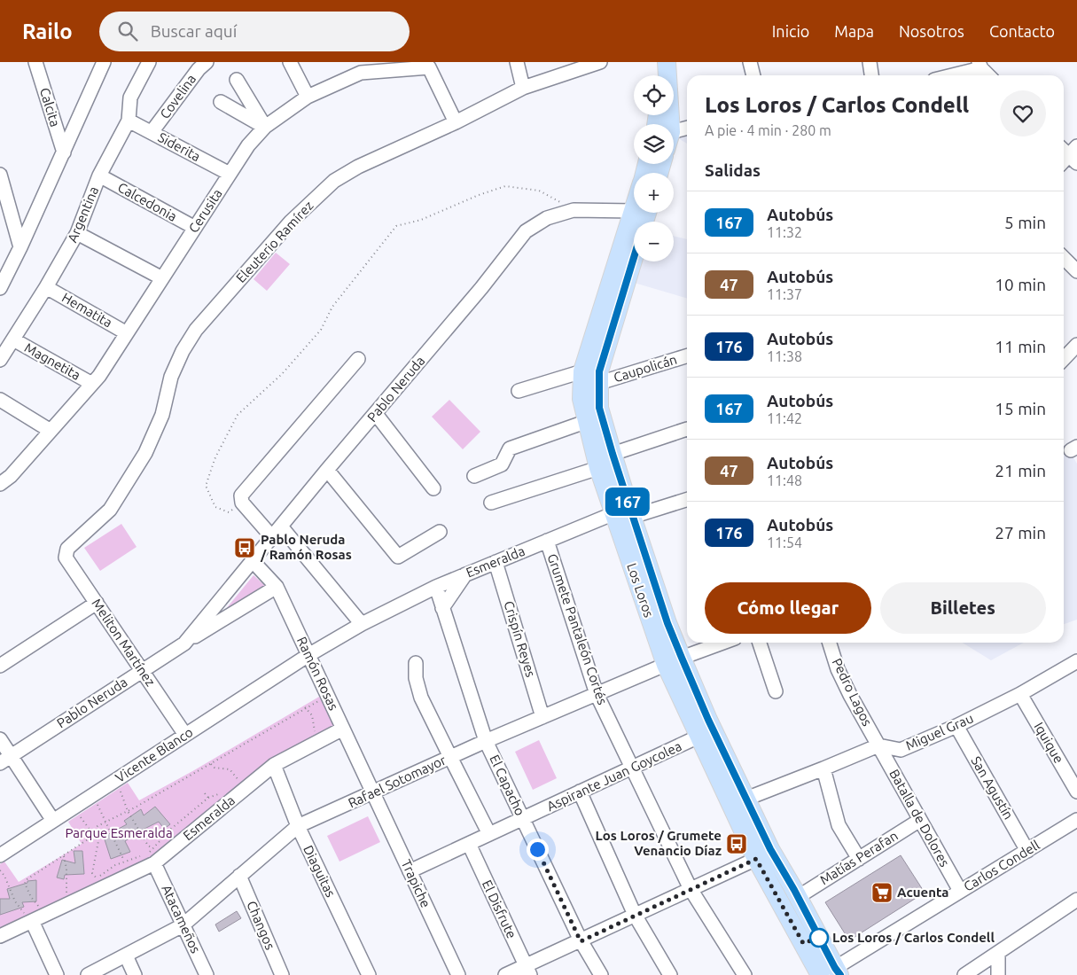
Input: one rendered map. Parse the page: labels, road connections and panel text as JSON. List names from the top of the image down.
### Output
{
  "streets": {
    "main road": ["Los Loros"],
    "street": [
      "Covelina",
      "Calcita",
      "Siderita",
      "Calcedonia",
      "Cerusita",
      "Argentina",
      "Eleuterio Ramírez",
      "Hematita",
      "Magnetita",
      "Caupolicán",
      "Pablo Neruda",
      "Esmeralda",
      "Grumete Pantaleón Cortés",
      "Crispín Reyes",
      "Meliton Martínez",
      "Ramón Rosas",
      "Pedro Lagos",
      "Miguel Grau",
      "Iquique",
      "Vicente Blanco",
      "Aspirante Juan Goycolea",
      "Rafael Sotomayor",
      "El Capacho",
      "San Agustín",
      "Batalla de Dolores",
      "Matías Perafan",
      "Carlos Condell",
      "Diaguitas",
      "Trapiche",
      "El Disfrute",
      "Atacameños",
      "Changos"
    ]
  },
  "crossings": [
    ["Covelina", "Siderita"],
    ["Siderita", "Cerusita"],
    ["Siderita", "Argentina"],
    ["Calcedonia", "Cerusita"],
    ["Calcedonia", "Argentina"],
    ["Cerusita", "Eleuterio Ramírez"],
    ["Cerusita", "Hematita"],
    ["Cerusita", "Magnetita"],
    ["Argentina", "Hematita"],
    ["Argentina", "Magnetita"],
    ["Eleuterio Ramírez", "Meliton Martínez"],
    ["Caupolicán", "Los Loros"],
    ["Pablo Neruda", "Los Loros"],
    ["Pablo Neruda", "Meliton Martínez"],
    ["Pablo Neruda", "Ramón Rosas"],
    ["Esmeralda", "Los Loros"],
    ["Esmeralda", "Grumete Pantaleón Cortés"],
    ["Esmeralda", "Crispín Reyes"],
    ["Esmeralda", "Ramón Rosas"],
    ["Esmeralda", "Vicente Blanco"],
    ["Esmeralda", "El Capacho"],
    ["Esmeralda", "Diaguitas"],
    ["Esmeralda", "Atacameños"],
    ["Los Loros", "Aspirante Juan Goycolea"],
    ["Los Loros", "Rafael Sotomayor"],
    ["Los Loros", "Matías Perafan"],
    ["Los Loros", "Carlos Condell"],
    ["Grumete Pantaleón Cortés", "Aspirante Juan Goycolea"],
    ["Grumete Pantaleón Cortés", "Rafael Sotomayor"],
    ["Crispín Reyes", "Rafael Sotomayor"],
    ["Meliton Martínez", "Vicente Blanco"],
    ["Ramón Rosas", "Vicente Blanco"],
    ["Ramón Rosas", "Rafael Sotomayor"],
    ["Ramón Rosas", "Trapiche"],
    ["Pedro Lagos", "Miguel Grau"],
    ["Pedro Lagos", "Batalla de Dolores"],
    ["Miguel Grau", "Iquique"],
    ["Miguel Grau", "San Agustín"],
    ["Miguel Grau", "Batalla de Dolores"],
    ["Aspirante Juan Goycolea", "El Capacho"],
    ["Aspirante Juan Goycolea", "Trapiche"],
    ["Aspirante Juan Goycolea", "El Disfrute"],
    ["Rafael Sotomayor", "El Capacho"],
    ["Rafael Sotomayor", "Diaguitas"],
    ["Rafael Sotomayor", "Trapiche"],
    ["Rafael Sotomayor", "Atacameños"],
    ["Rafael Sotomayor", "Changos"],
    ["San Agustín", "Carlos Condell"],
    ["Batalla de Dolores", "Matías Perafan"],
    ["Batalla de Dolores", "Carlos Condell"]
  ],
  "parks": ["Parque Esmeralda"],
  "places": {
    "bus stop": ["Pablo Neruda / Ramón Rosas", "Los Loros / Grumete Venancio Díaz"],
    "supermarket": ["Acuenta"],
    "other": ["Los Loros / Carlos Condell"]
  },
  "lines": ["bus line 167"],
  "page": {
    "header": "Railo",
    "search": "Buscar aquí",
    "nav": [
      "Inicio",
      "Mapa",
      "Nosotros",
      "Contacto"
    ],
    "on_map": "167",
    "map_buttons": ["+", "−"],
    "heading": [
      ["Los Loros / Carlos Condell", "A pie · 4 min · 280 m"],
      "Salidas"
    ],
    "list": [
      {
        "mark": "167",
        "name": "Autobús",
        "note": "11:32",
        "value": "5 min"
      },
      {
        "mark": "47",
        "name": "Autobús",
        "note": "11:37",
        "value": "10 min"
      },
      {
        "mark": "176",
        "name": "Autobús",
        "note": "11:38",
        "value": "11 min"
      },
      {
        "mark": "167",
        "name": "Autobús",
        "note": "11:42",
        "value": "15 min"
      },
      {
        "mark": "47",
        "name": "Autobús",
        "note": "11:48",
        "value": "21 min"
      },
      {
        "mark": "176",
        "name": "Autobús",
        "note": "11:54",
        "value": "27 min"
      }
    ],
    "buttons": ["Cómo llegar", "Billetes"]
  }
}
